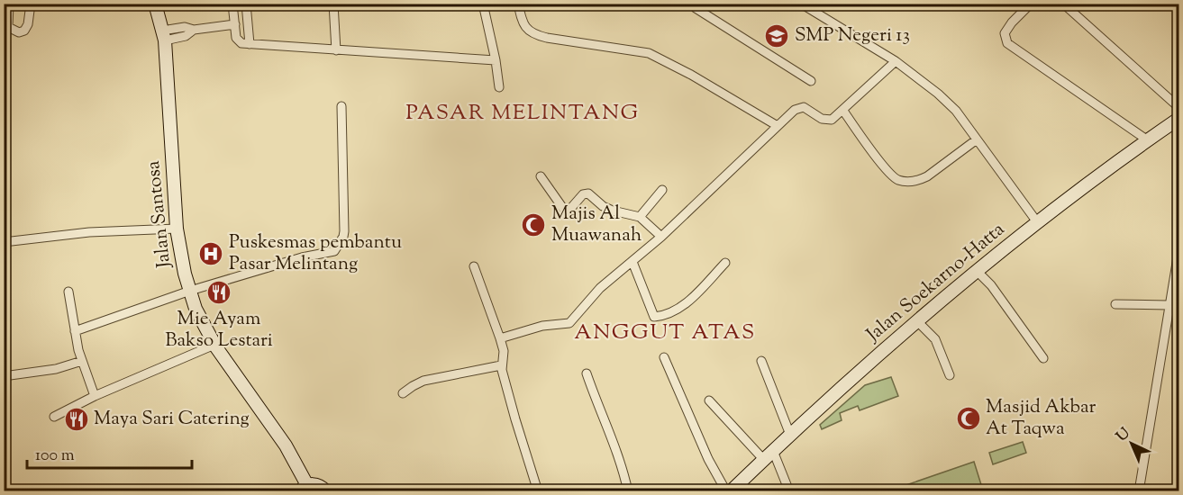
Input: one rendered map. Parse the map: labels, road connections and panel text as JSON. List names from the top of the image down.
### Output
{
  "streets": {
    "main road": ["Jalan Santosa", "Jalan Soekarno-Hatta"]
  },
  "districts": ["PASAR MELINTANG", "ANGGUT ATAS"],
  "places": {
    "school or university": ["SMP Negeri 13"],
    "mosque": ["Majis Al Muawanah", "Masjid Akbar At Taqwa"],
    "hospital": ["Puskesmas pembantu Pasar Melintang"],
    "restaurant": ["Mie Ayam Bakso Lestari", "Maya Sari Catering"]
  },
  "scale_bar": "100 m",
  "north": "top left"
}
